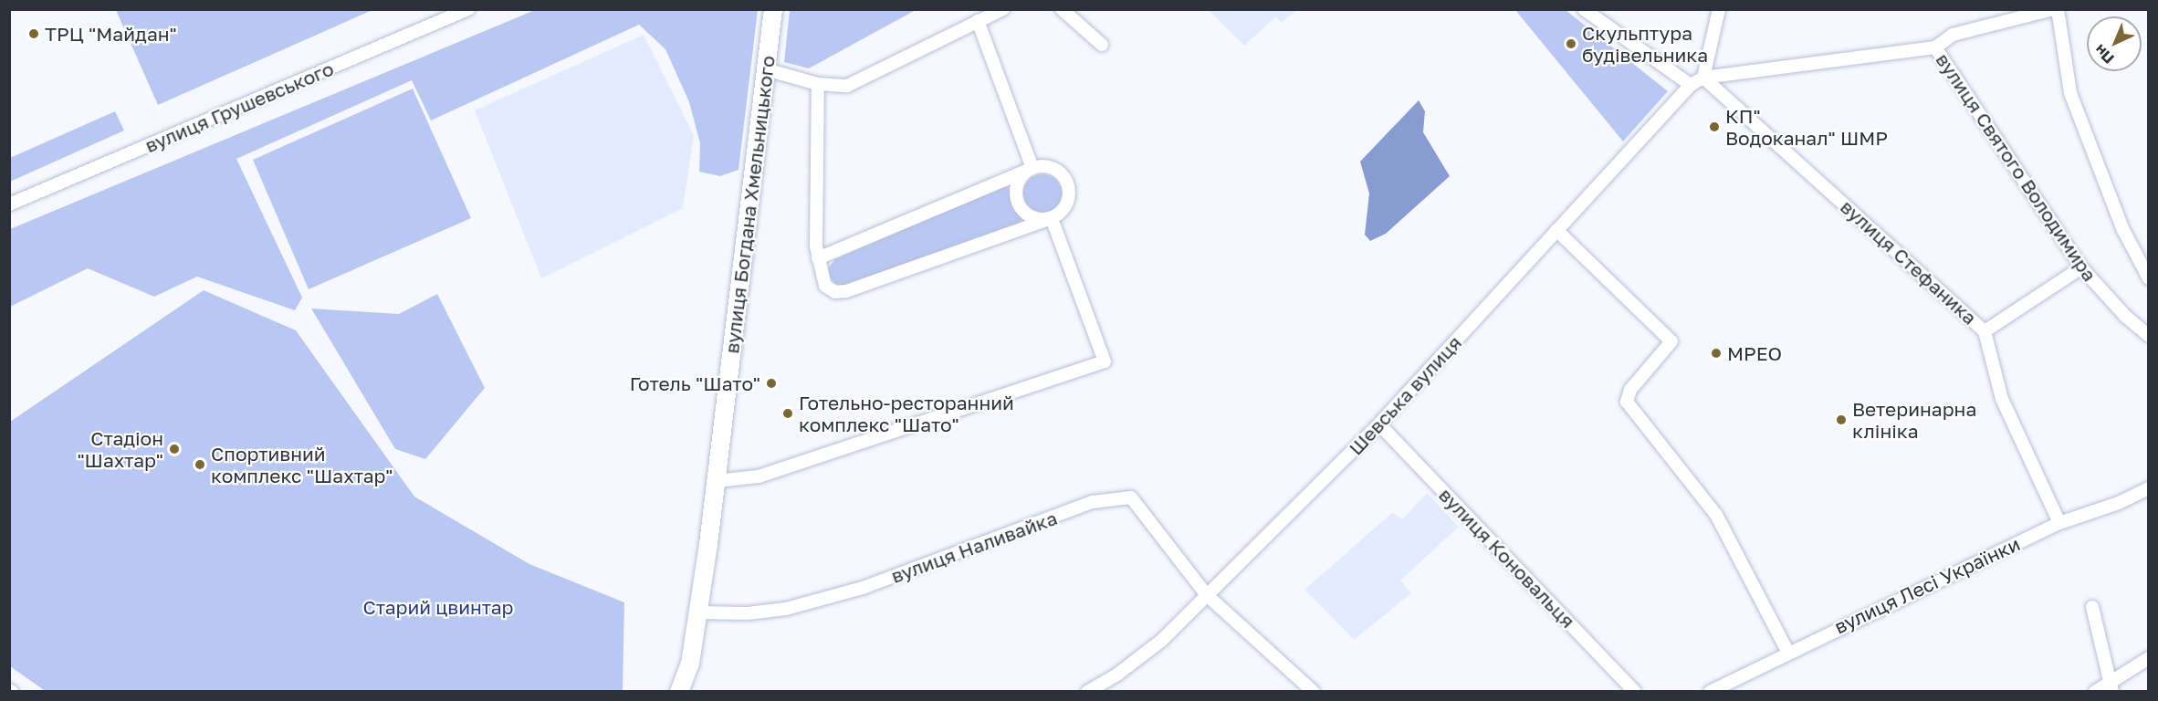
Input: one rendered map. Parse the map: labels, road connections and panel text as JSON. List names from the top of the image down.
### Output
{
  "streets": {
    "main road": ["вулиця Богдана Хмельницького"],
    "street": [
      "вулиця Грушевського",
      "вулиця Святого Володимира",
      "вулиця Стефаника",
      "Шевська вулиця",
      "вулиця Наливайка",
      "вулиця Коновальця",
      "вулиця Лесі Українки"
    ]
  },
  "crossings": [
    ["вулиця Святого Володимира", "вулиця Стефаника"],
    ["вулиця Святого Володимира", "Шевська вулиця"],
    ["вулиця Богдана Хмельницького", "вулиця Наливайка"],
    ["вулиця Стефаника", "Шевська вулиця"],
    ["вулиця Стефаника", "вулиця Лесі Українки"],
    ["Шевська вулиця", "вулиця Наливайка"],
    ["Шевська вулиця", "вулиця Коновальця"]
  ],
  "parks": ["Старий цвинтар"],
  "places": [
    "ТРЦ \"Майдан\"",
    "Скульптура будівельника",
    "КП\" Водоканал\" ШМР",
    "МРЕО",
    "Готель \"Шато\"",
    "Готельно-ресторанний комплекс \"Шато\"",
    "Ветеринарна клініка",
    "Стадіон \"Шахтар\"",
    "Спортивний комплекс \"Шахтар\""
  ],
  "north": "bottom left"
}
